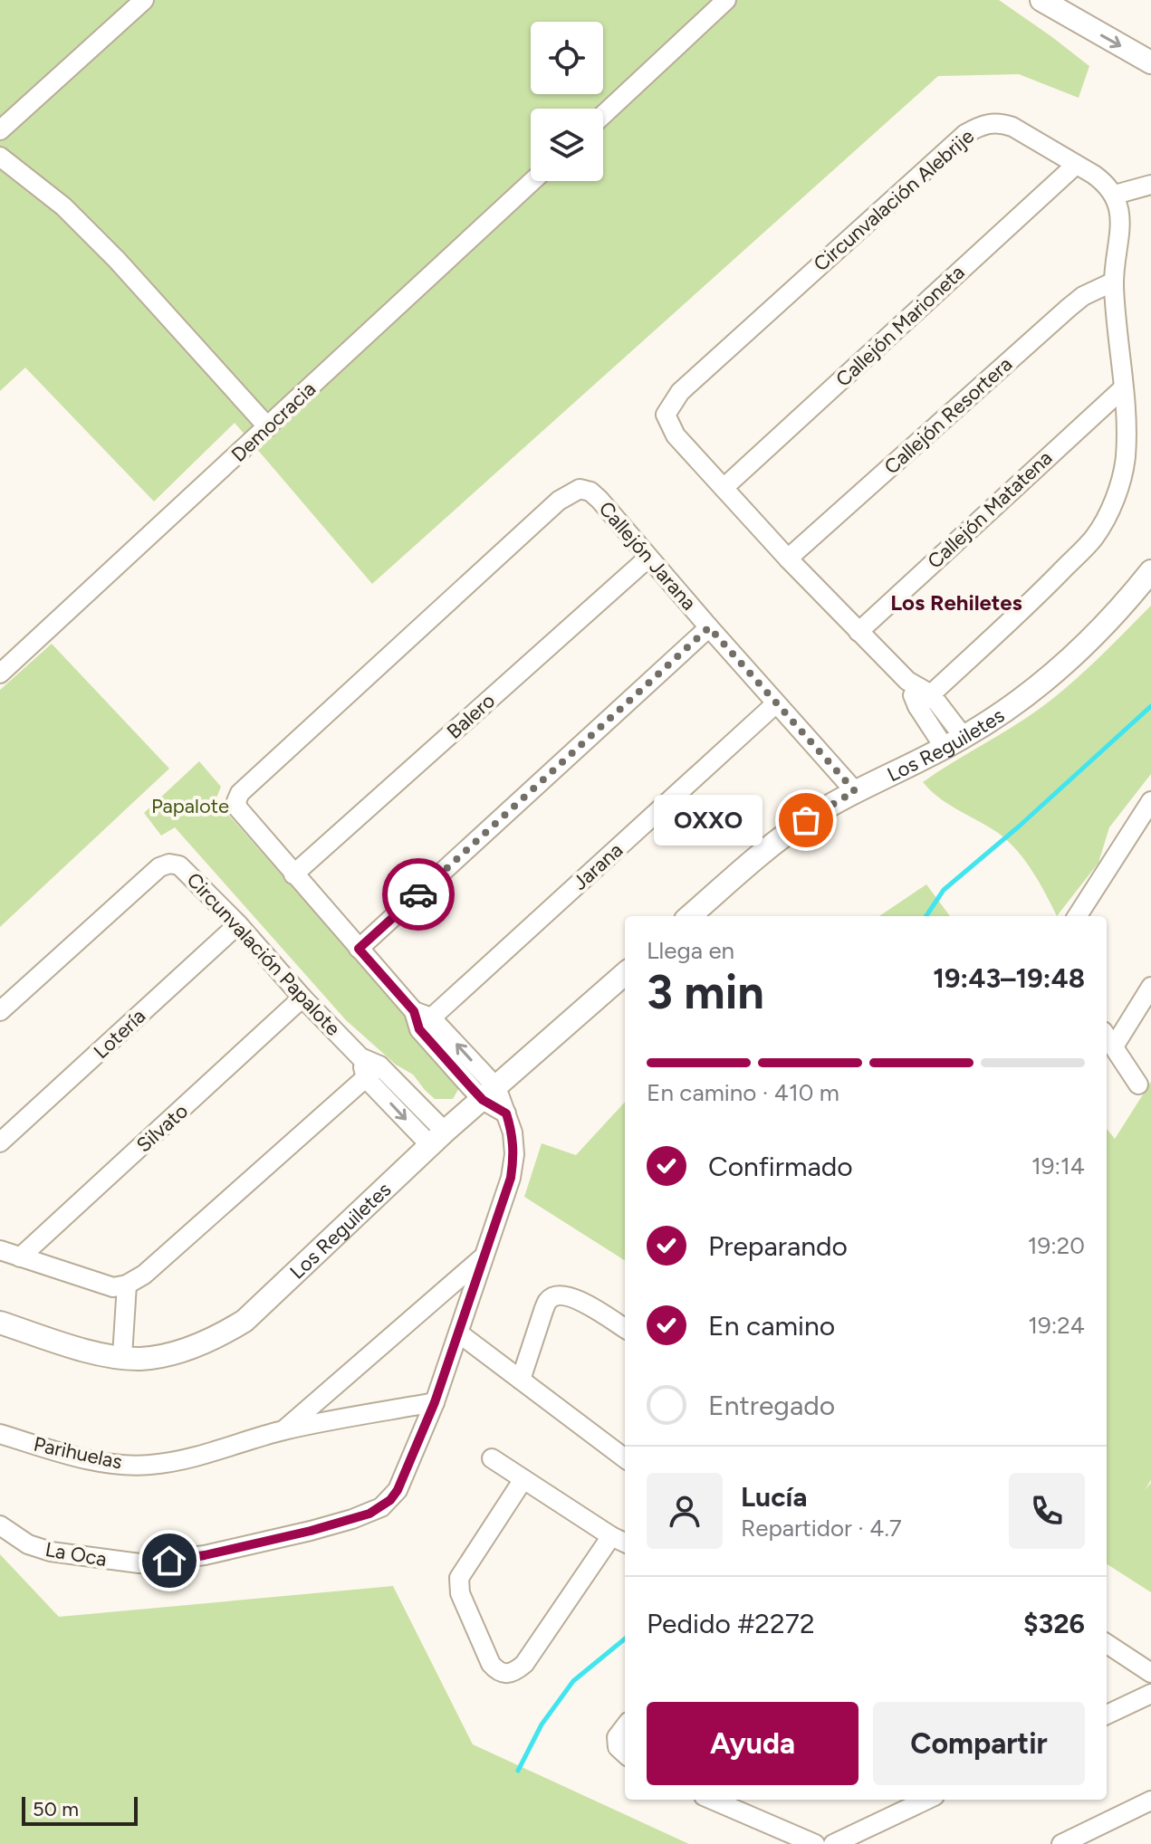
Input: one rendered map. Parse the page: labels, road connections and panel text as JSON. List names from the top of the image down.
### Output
{
  "streets": {
    "street": [
      "Circunvalación Alebrije",
      "Callejón Marioneta",
      "Callejón Resortera",
      "Democracia",
      "Callejón Matatena",
      "Callejón Jarana",
      "Balero",
      "Los Reguiletes",
      "Jarana",
      "Circunvalación Papalote",
      "Lotería",
      "Silvato",
      "Parihuelas",
      "La Oca"
    ]
  },
  "crossings": [
    ["Circunvalación Alebrije", "Callejón Marioneta"],
    ["Circunvalación Alebrije", "Callejón Resortera"],
    ["Circunvalación Alebrije", "Callejón Matatena"],
    ["Callejón Jarana", "Balero"],
    ["Callejón Jarana", "Los Reguiletes"],
    ["Callejón Jarana", "Jarana"],
    ["Los Reguiletes", "La Oca"],
    ["Circunvalación Papalote", "Lotería"],
    ["Circunvalación Papalote", "Silvato"],
    ["Parihuelas", "La Oca"]
  ],
  "districts": ["Los Rehiletes"],
  "parks": ["Papalote"],
  "places": ["OXXO"],
  "scale_bar": "50 m",
  "page": {
    "bubble": "OXXO",
    "heading": ["3 min", "Llega en", "19:43–19:48"],
    "panel": [
      "Lucía",
      "Repartidor · 4.7",
      "Pedido #2272",
      "$326"
    ],
    "bar": "En camino · 410 m",
    "list": [
      ["Confirmado", "19:14"],
      ["Preparando", "19:20"],
      ["En camino", "19:24"],
      "Entregado"
    ],
    "buttons": ["Ayuda", "Compartir"],
    "scale": "50 m"
  }
}
